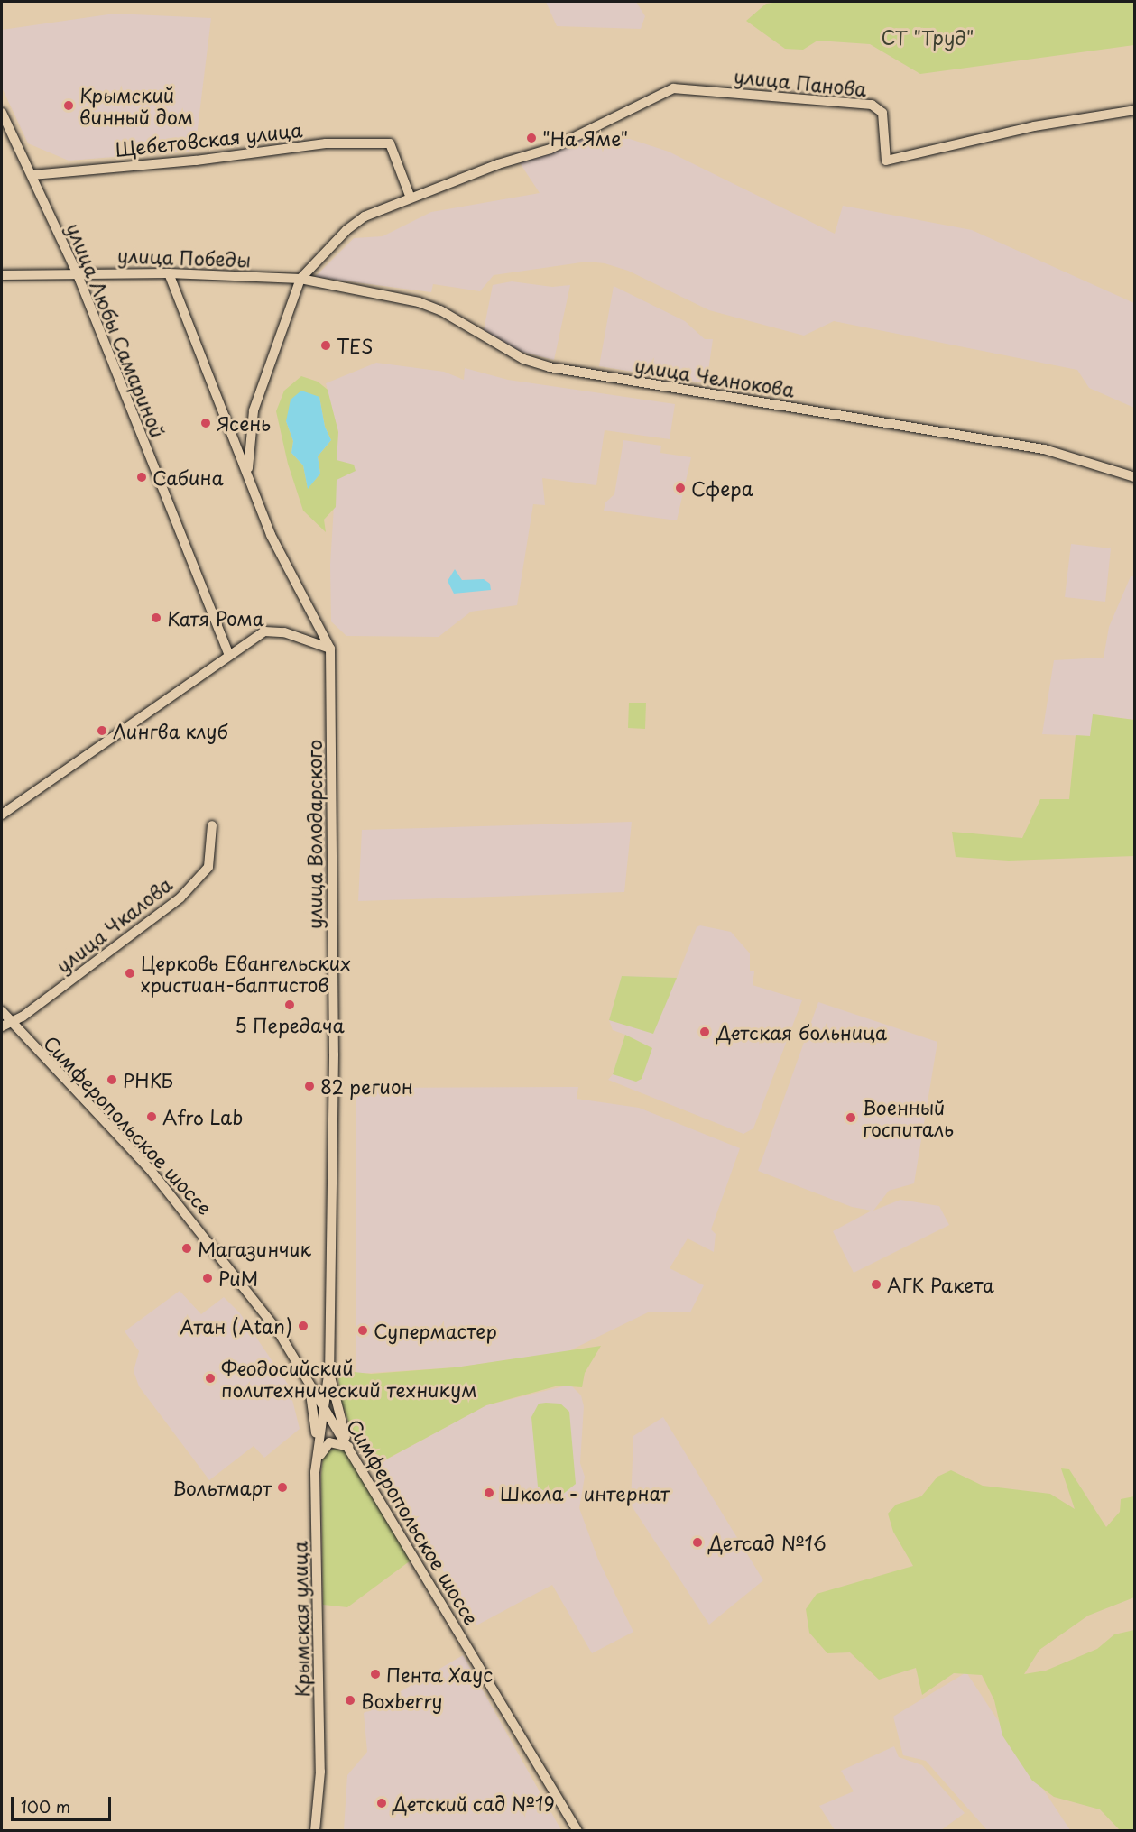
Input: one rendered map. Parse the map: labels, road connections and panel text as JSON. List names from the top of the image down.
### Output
{
  "streets": {
    "main road": [
      "улица Панова",
      "Щебетовская улица",
      "улица Победы",
      "улица Любы Самариной",
      "улица Челнокова",
      "улица Володарского",
      "улица Чкалова",
      "Симферопольское шоссе",
      "Крымская улица"
    ]
  },
  "crossings": [
    ["улица Панова", "Щебетовская улица"],
    ["Щебетовская улица", "улица Любы Самариной"],
    ["улица Победы", "улица Любы Самариной"],
    ["улица Победы", "улица Челнокова"],
    ["улица Победы", "улица Володарского"],
    ["улица Челнокова", "улица Володарского"],
    ["улица Володарского", "Симферопольское шоссе"],
    ["улица Володарского", "Крымская улица"],
    ["улица Чкалова", "Симферопольское шоссе"],
    ["Симферопольское шоссе", "Крымская улица"]
  ],
  "parks": ["СТ \"Труд\""],
  "places": [
    "Крымский винный дом",
    "\"На Яме\"",
    "TES",
    "Ясень",
    "Сабина",
    "Сфера",
    "Катя Рома",
    "Лингва клуб",
    "Церковь Евангельских христиан-баптистов",
    "5 Передача",
    "Детская больница",
    "РНКБ",
    "82 регион",
    "Afro Lab",
    "Военный госпиталь",
    "Магазинчик",
    "РиМ",
    "АГК Ракета",
    "Атан (Atan)",
    "Супермастер",
    "Феодосийский политехнический техникум",
    "Вольтмарт",
    "Школа - интернат",
    "Детсад №16",
    "Пента Хаус",
    "Boxberry",
    "Детский сад №19"
  ],
  "scale_bar": "100 m"
}
